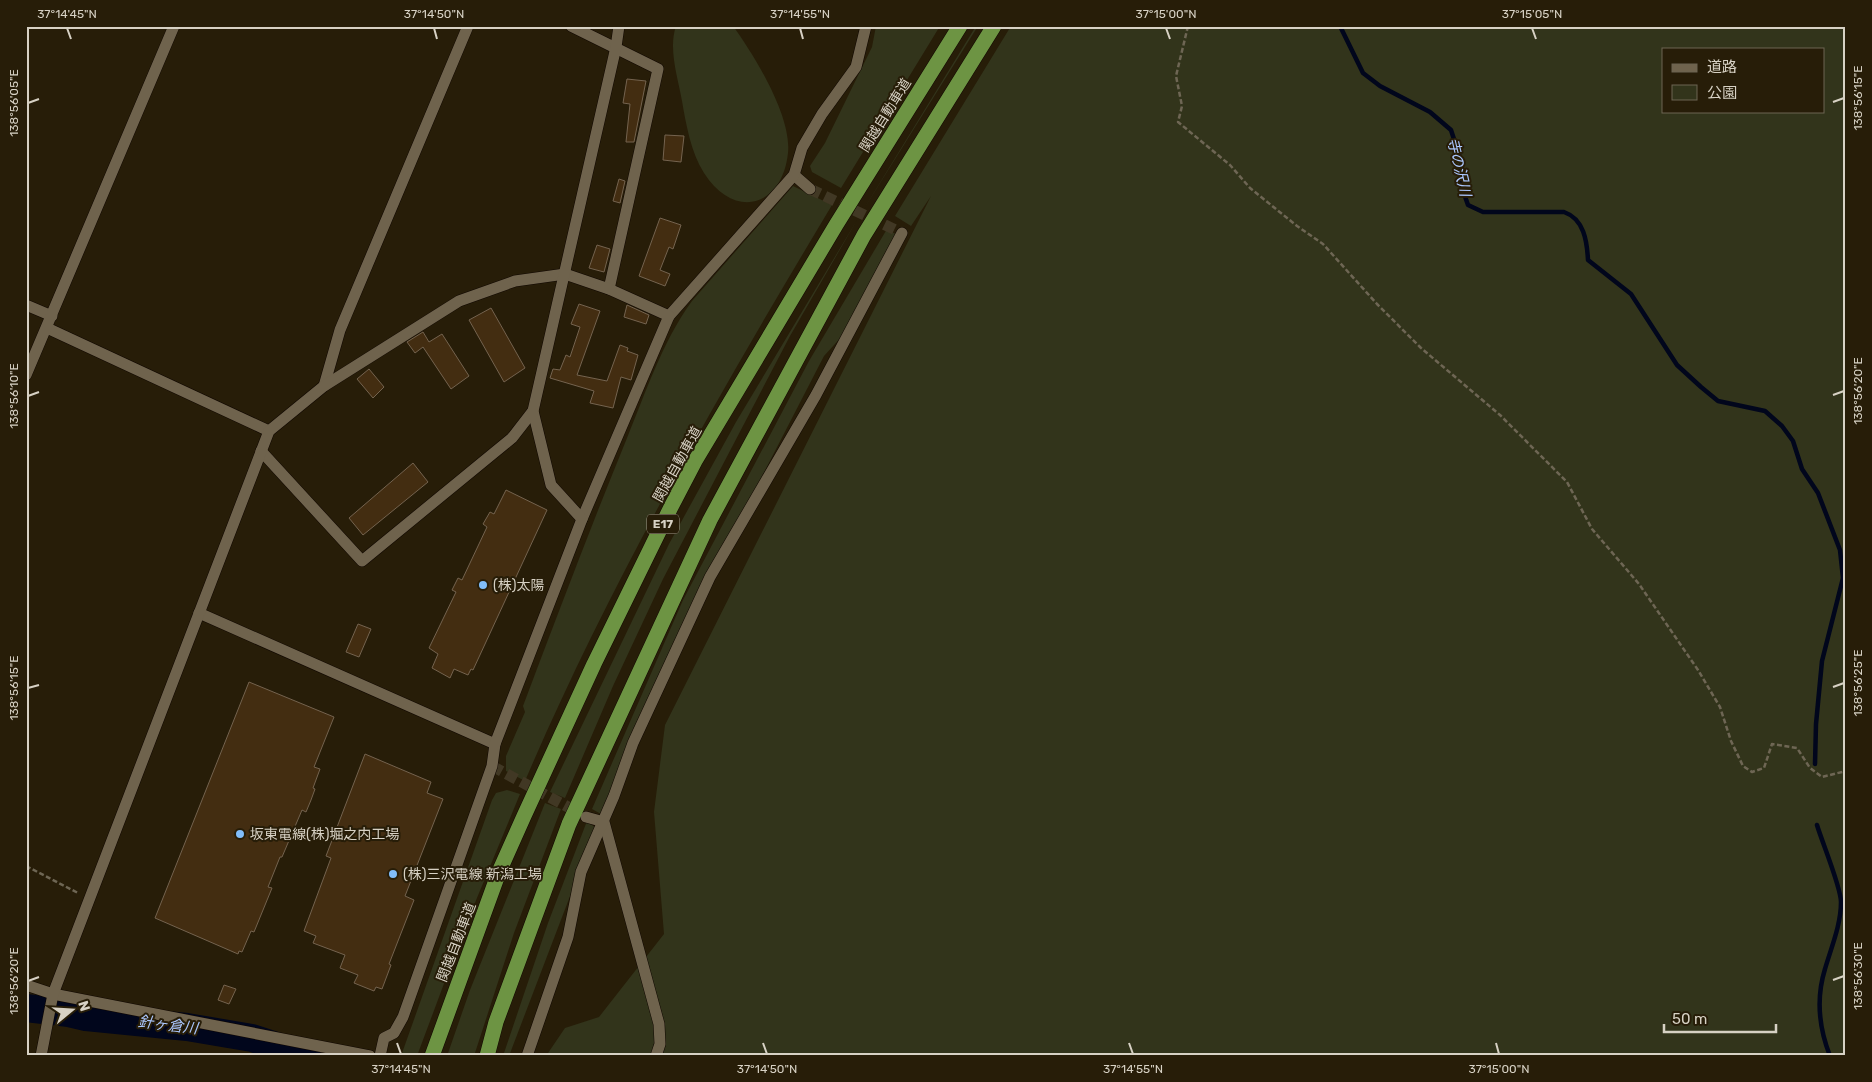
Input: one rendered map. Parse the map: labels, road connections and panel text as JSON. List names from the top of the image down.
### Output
{
  "streets": {
    "highway": ["関越自動車道", "E17"]
  },
  "water": ["寺の沢川", "針ヶ倉川"],
  "places": ["(株)太陽", "坂東電線(株)堀之内工場", "(株)三沢電線 新潟工場"],
  "legend": ["道路", "公園"],
  "scale_bar": "50 m",
  "north": "right",
  "coordinates": [
    "37°14'45\"N",
    "37°14'50\"N",
    "37°14'55\"N",
    "37°15'00\"N",
    "37°15'05\"N",
    "138°56'15\"E",
    "138°56'05\"E",
    "138°56'20\"E",
    "138°56'10\"E",
    "138°56'25\"E",
    "138°56'30\"E"
  ]
}
